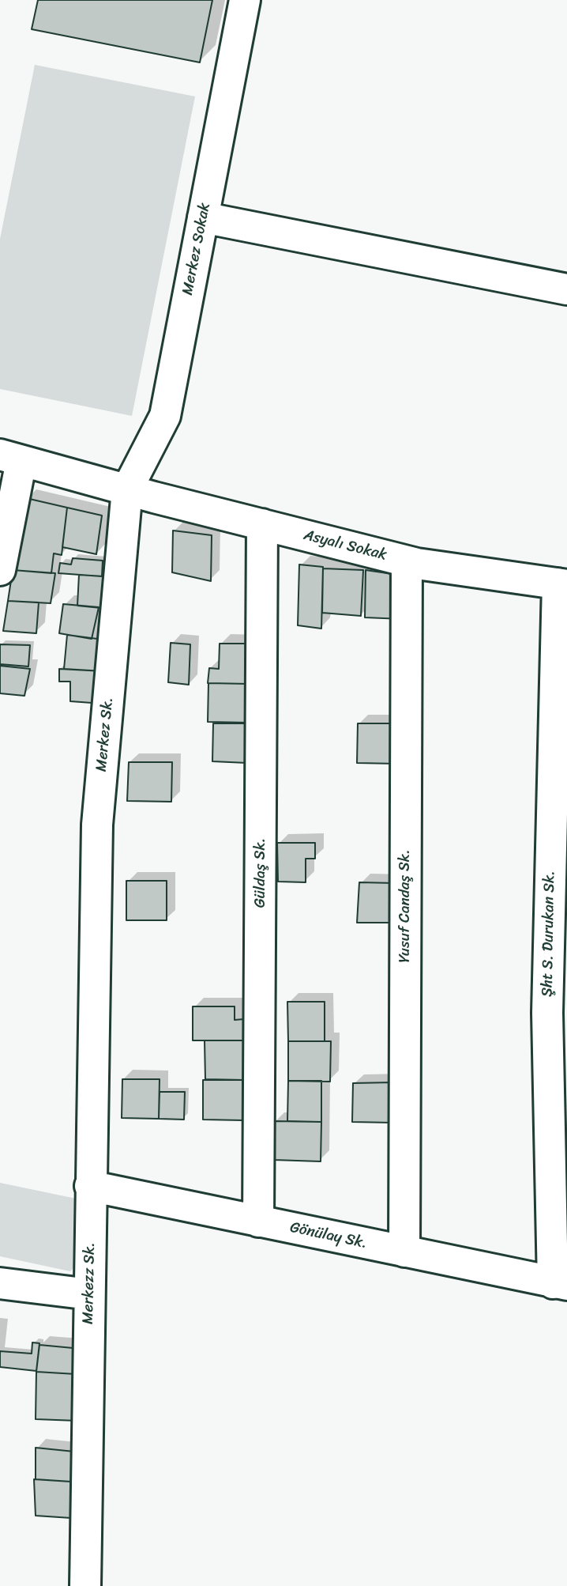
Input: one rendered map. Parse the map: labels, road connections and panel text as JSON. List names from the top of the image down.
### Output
{
  "streets": {
    "street": [
      "Merkez Sokak",
      "Asyalı Sokak",
      "Merkez Sk.",
      "Güldaş Sk.",
      "Yusuf Candaş Sk.",
      "Şht S. Durukan Sk.",
      "Gönülay Sk.",
      "Merkezz Sk."
    ]
  },
  "crossings": [
    ["Merkez Sokak", "Asyalı Sokak"],
    ["Merkez Sokak", "Merkez Sk."],
    ["Asyalı Sokak", "Merkez Sk."],
    ["Asyalı Sokak", "Güldaş Sk."],
    ["Asyalı Sokak", "Yusuf Candaş Sk."],
    ["Asyalı Sokak", "Şht S. Durukan Sk."],
    ["Merkez Sk.", "Merkezz Sk."],
    ["Güldaş Sk.", "Gönülay Sk."],
    ["Yusuf Candaş Sk.", "Gönülay Sk."],
    ["Şht S. Durukan Sk.", "Gönülay Sk."],
    ["Gönülay Sk.", "Merkezz Sk."]
  ]
}
